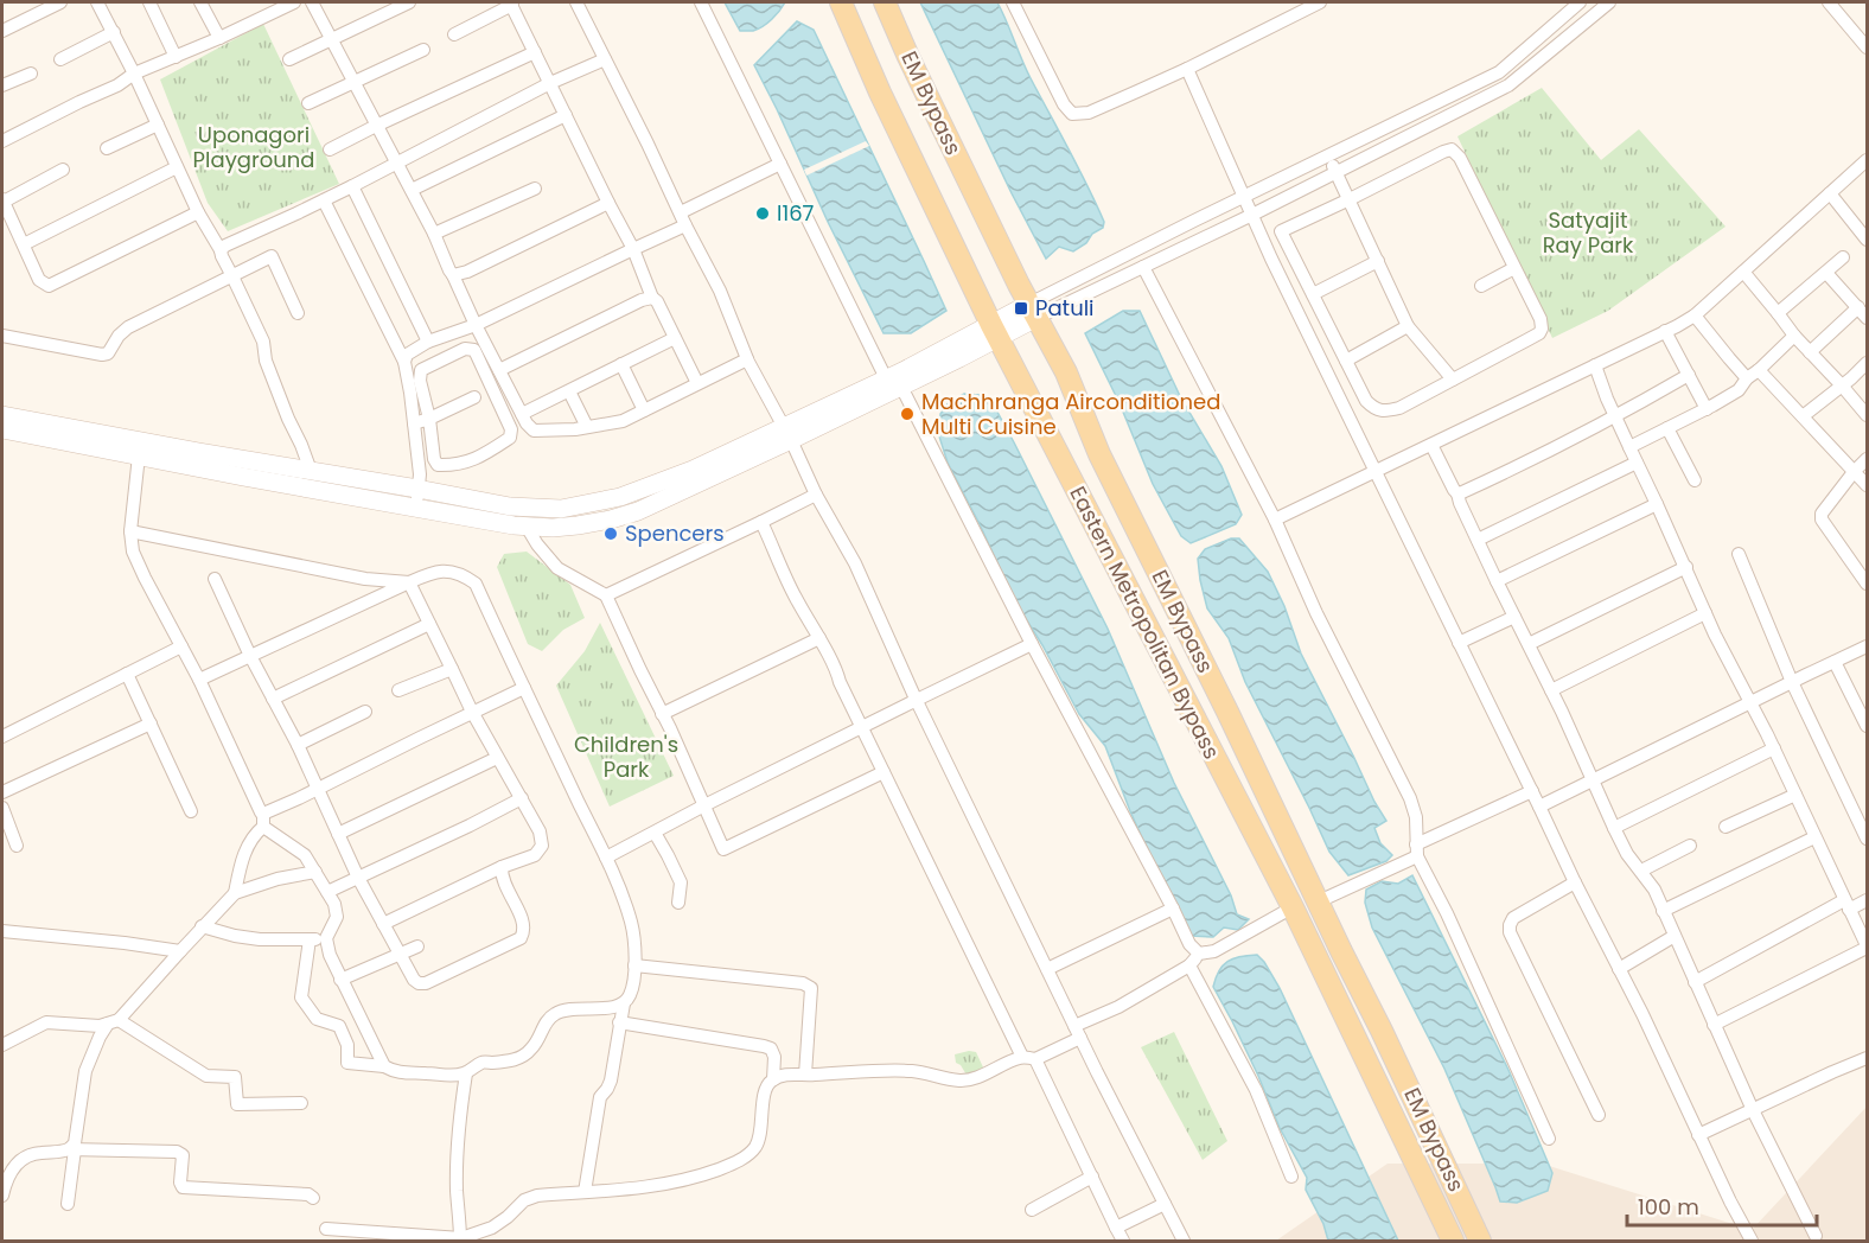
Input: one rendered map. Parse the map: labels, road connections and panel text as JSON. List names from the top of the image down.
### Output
{
  "streets": {
    "main road": ["EM Bypass", "Eastern Metropolitan Bypass"]
  },
  "parks": ["Uponagori Playground", "Satyajit Ray Park", "Children's Park"],
  "places": {
    "other": ["I167", "Machhranga Airconditioned Multi Cuisine", "Spencers"],
    "transit": ["Patuli"]
  },
  "scale_bar": "100 m"
}
